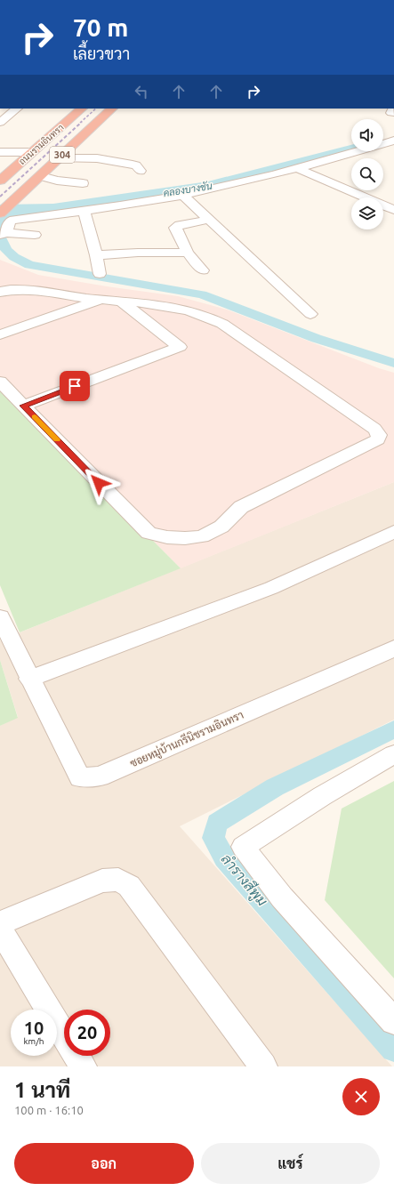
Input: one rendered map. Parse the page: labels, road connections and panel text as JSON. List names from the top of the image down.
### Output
{
  "streets": {
    "highway": ["ถนนรามอินทรา", "304"],
    "street": ["ซอยหมู่บ้านกรีนิชรามอินทรา"]
  },
  "water": ["คลองบางชัน", "ลำรางสีพูม"],
  "page": {
    "turn": ["70 m", "เลี้ยวขวา"],
    "speed": "10 km/h",
    "limit": "20",
    "heading": ["1 นาที", "100 m · 16:10"],
    "buttons": ["ออก", "แชร์"]
  }
}
